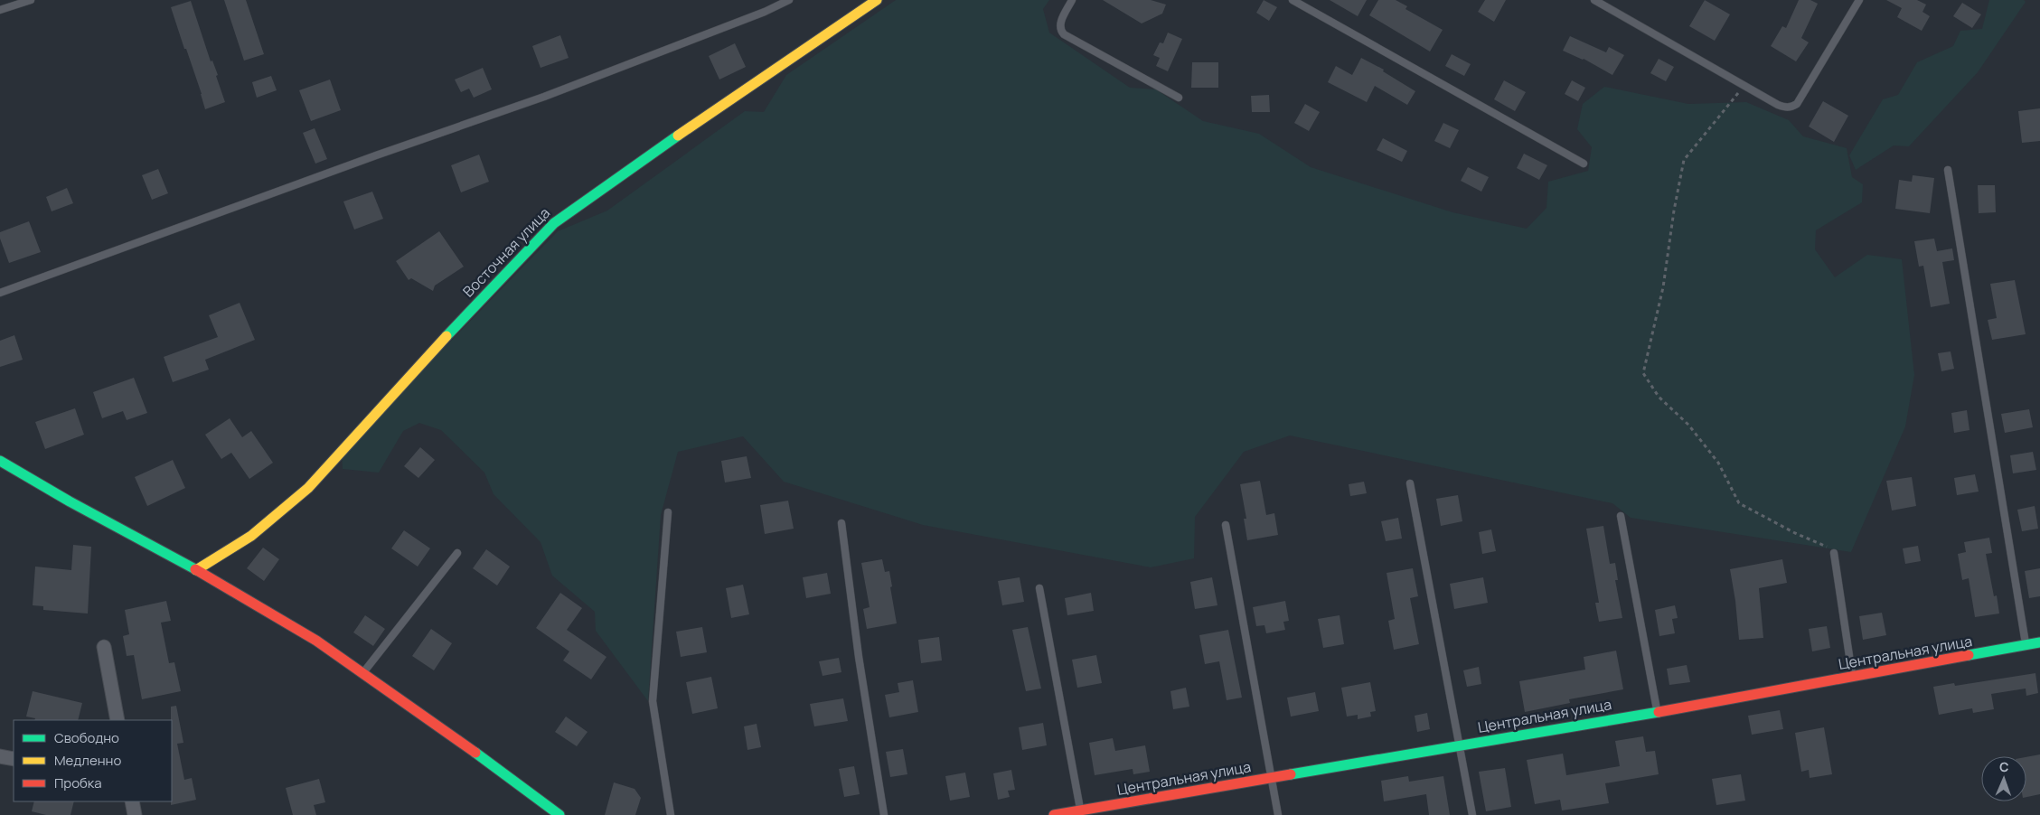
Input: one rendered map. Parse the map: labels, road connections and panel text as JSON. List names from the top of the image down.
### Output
{
  "streets": {
    "street": ["Восточная улица", "Центральная улица"]
  },
  "legend": ["Свободно", "Медленно", "Пробка"],
  "north": "top"
}
